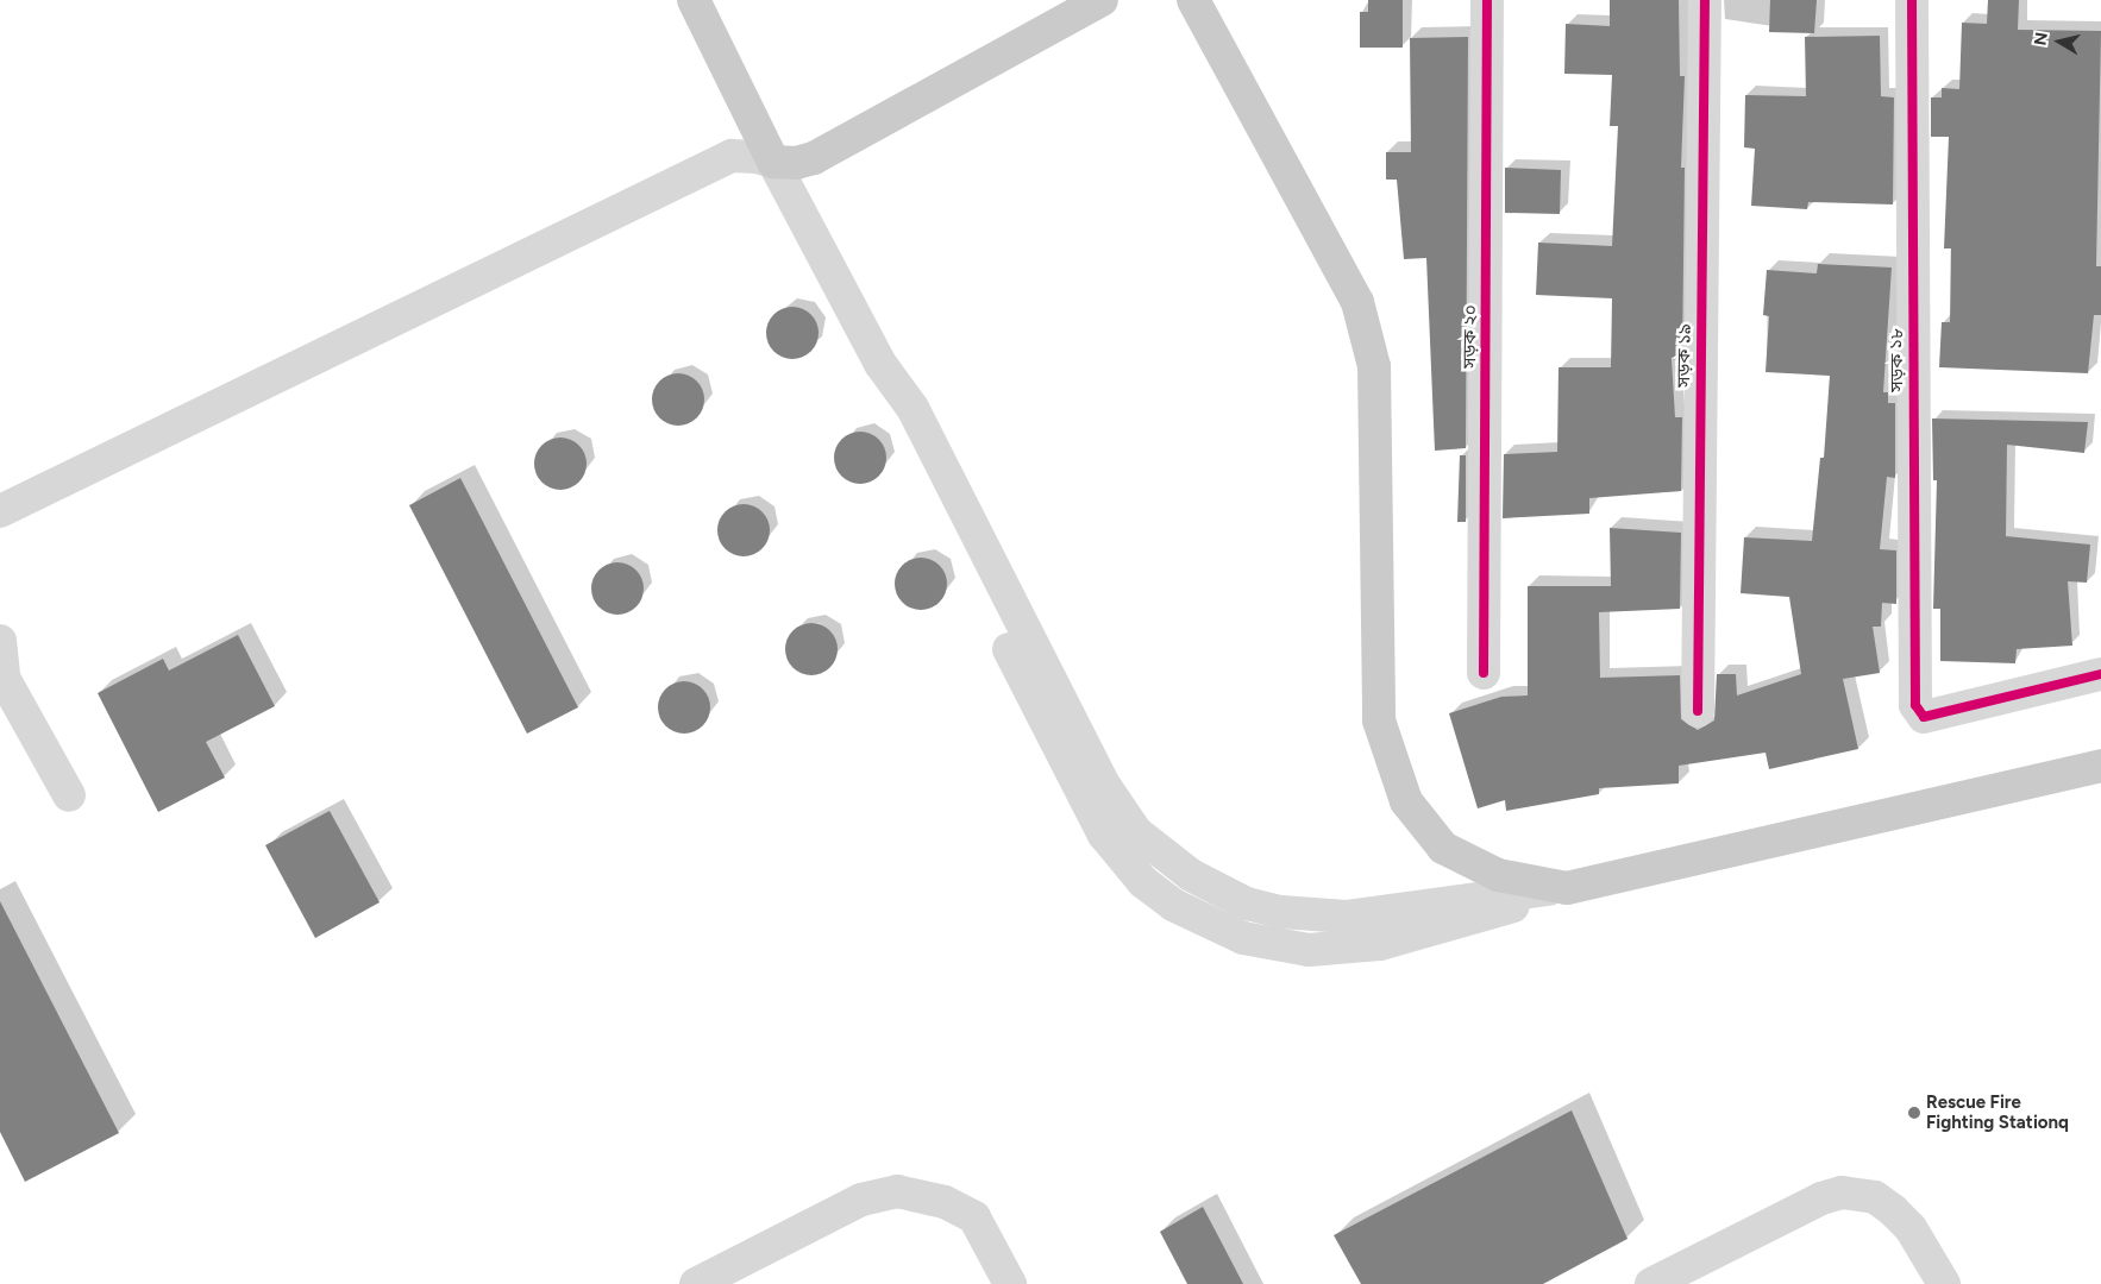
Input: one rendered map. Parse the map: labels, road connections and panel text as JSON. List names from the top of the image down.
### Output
{
  "streets": {
    "street": ["সড়ক ২০", "সড়ক ১৯", "সড়ক ১৮"]
  },
  "places": ["Rescue Fire Fighting Stationq"],
  "north": "left"
}
